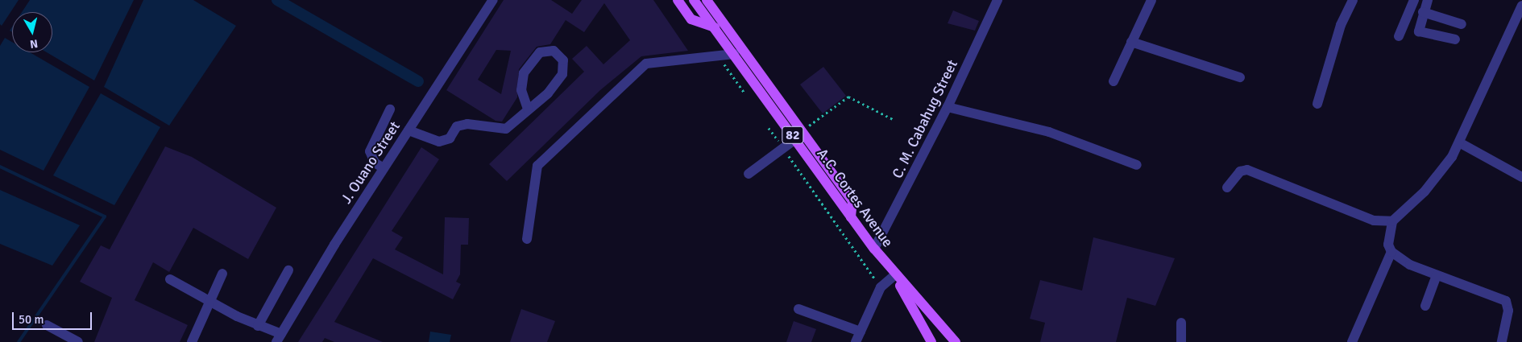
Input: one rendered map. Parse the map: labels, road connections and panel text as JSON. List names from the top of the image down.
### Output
{
  "streets": {
    "main road": ["82", "A.C. Cortes Avenue"],
    "street": ["C. M. Cabahug Street", "J. Ouano Street"]
  },
  "crossings": [
    ["C. M. Cabahug Street", "A.C. Cortes Avenue"]
  ],
  "scale_bar": "50 m",
  "north": "bottom"
}
